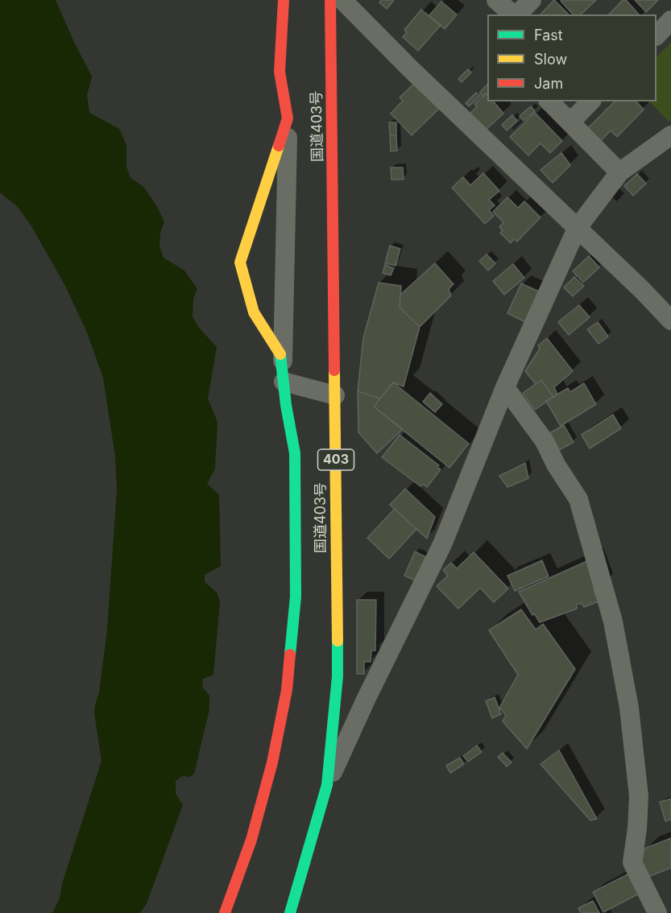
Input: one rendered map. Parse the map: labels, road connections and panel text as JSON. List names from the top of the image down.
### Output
{
  "streets": {
    "main road": ["国道403号", "403"]
  },
  "legend": ["Fast", "Slow", "Jam"]
}
